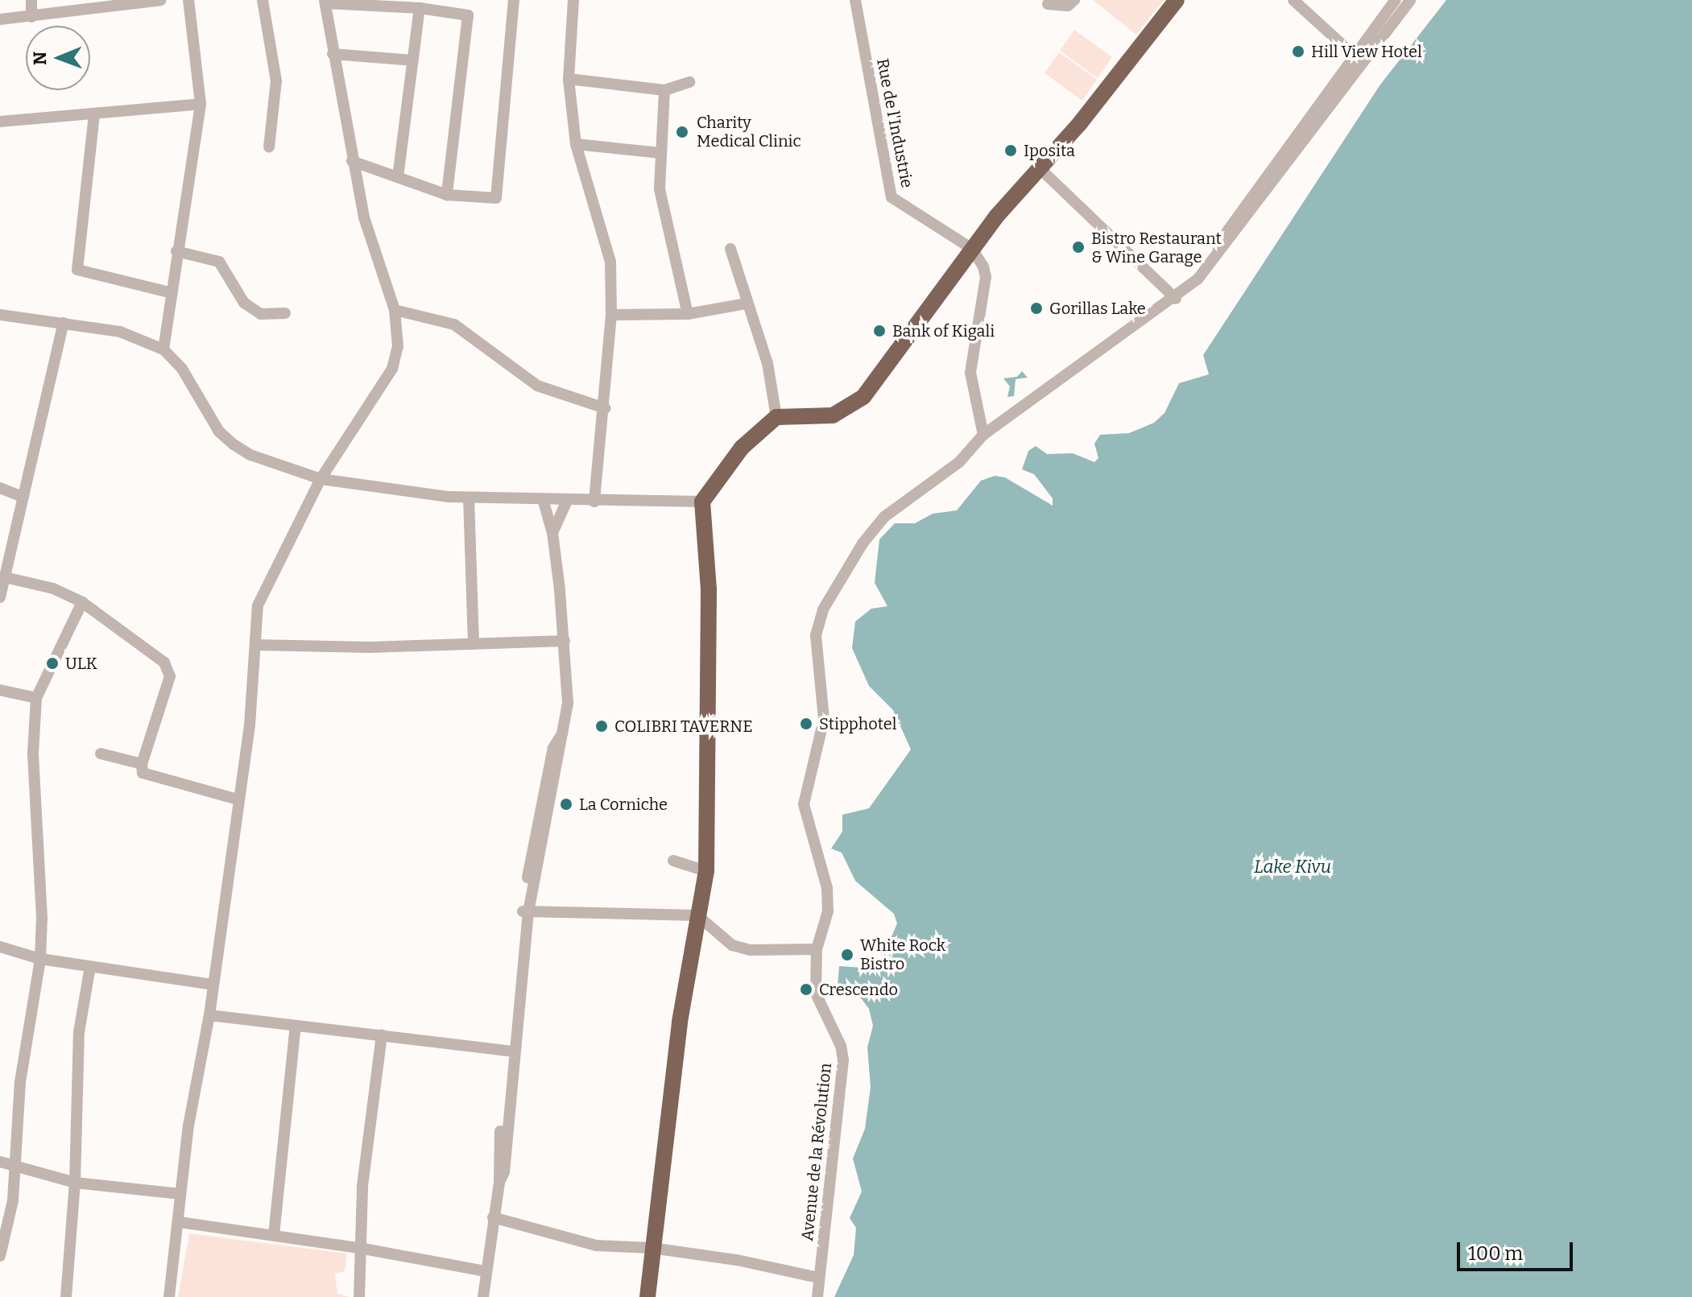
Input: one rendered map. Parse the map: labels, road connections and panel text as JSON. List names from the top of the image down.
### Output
{
  "streets": {
    "street": ["Rue de l'Industrie", "Avenue de la Révolution"]
  },
  "water": ["Lake Kivu"],
  "places": [
    "Hill View Hotel",
    "Charity Medical Clinic",
    "Iposita",
    "Bistro Restaurant & Wine Garage",
    "Gorillas Lake",
    "Bank of Kigali",
    "ULK",
    "Stipphotel",
    "COLIBRI TAVERNE",
    "La Corniche",
    "White Rock Bistro",
    "Crescendo"
  ],
  "scale_bar": "100 m",
  "north": "left"
}
